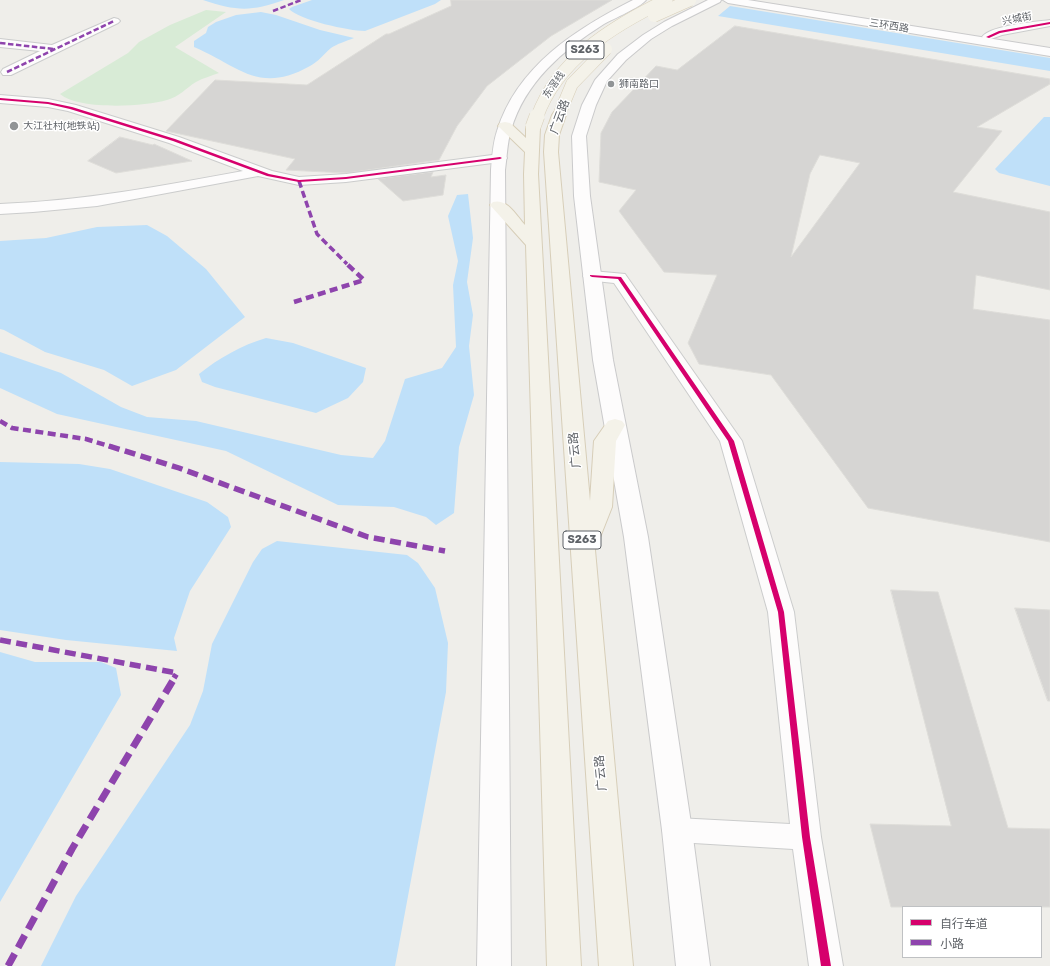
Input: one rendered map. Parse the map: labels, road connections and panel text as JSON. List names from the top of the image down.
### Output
{
  "streets": {
    "main road": [
      "兴城街",
      "三环西路",
      "S263",
      "东滘线",
      "广云路"
    ]
  },
  "crossings": [
    ["兴城街", "三环西路"],
    ["东滘线", "广云路"]
  ],
  "places": ["狮南路口", "大江社村(地铁站)"],
  "legend": ["自行车道", "小路"]
}
